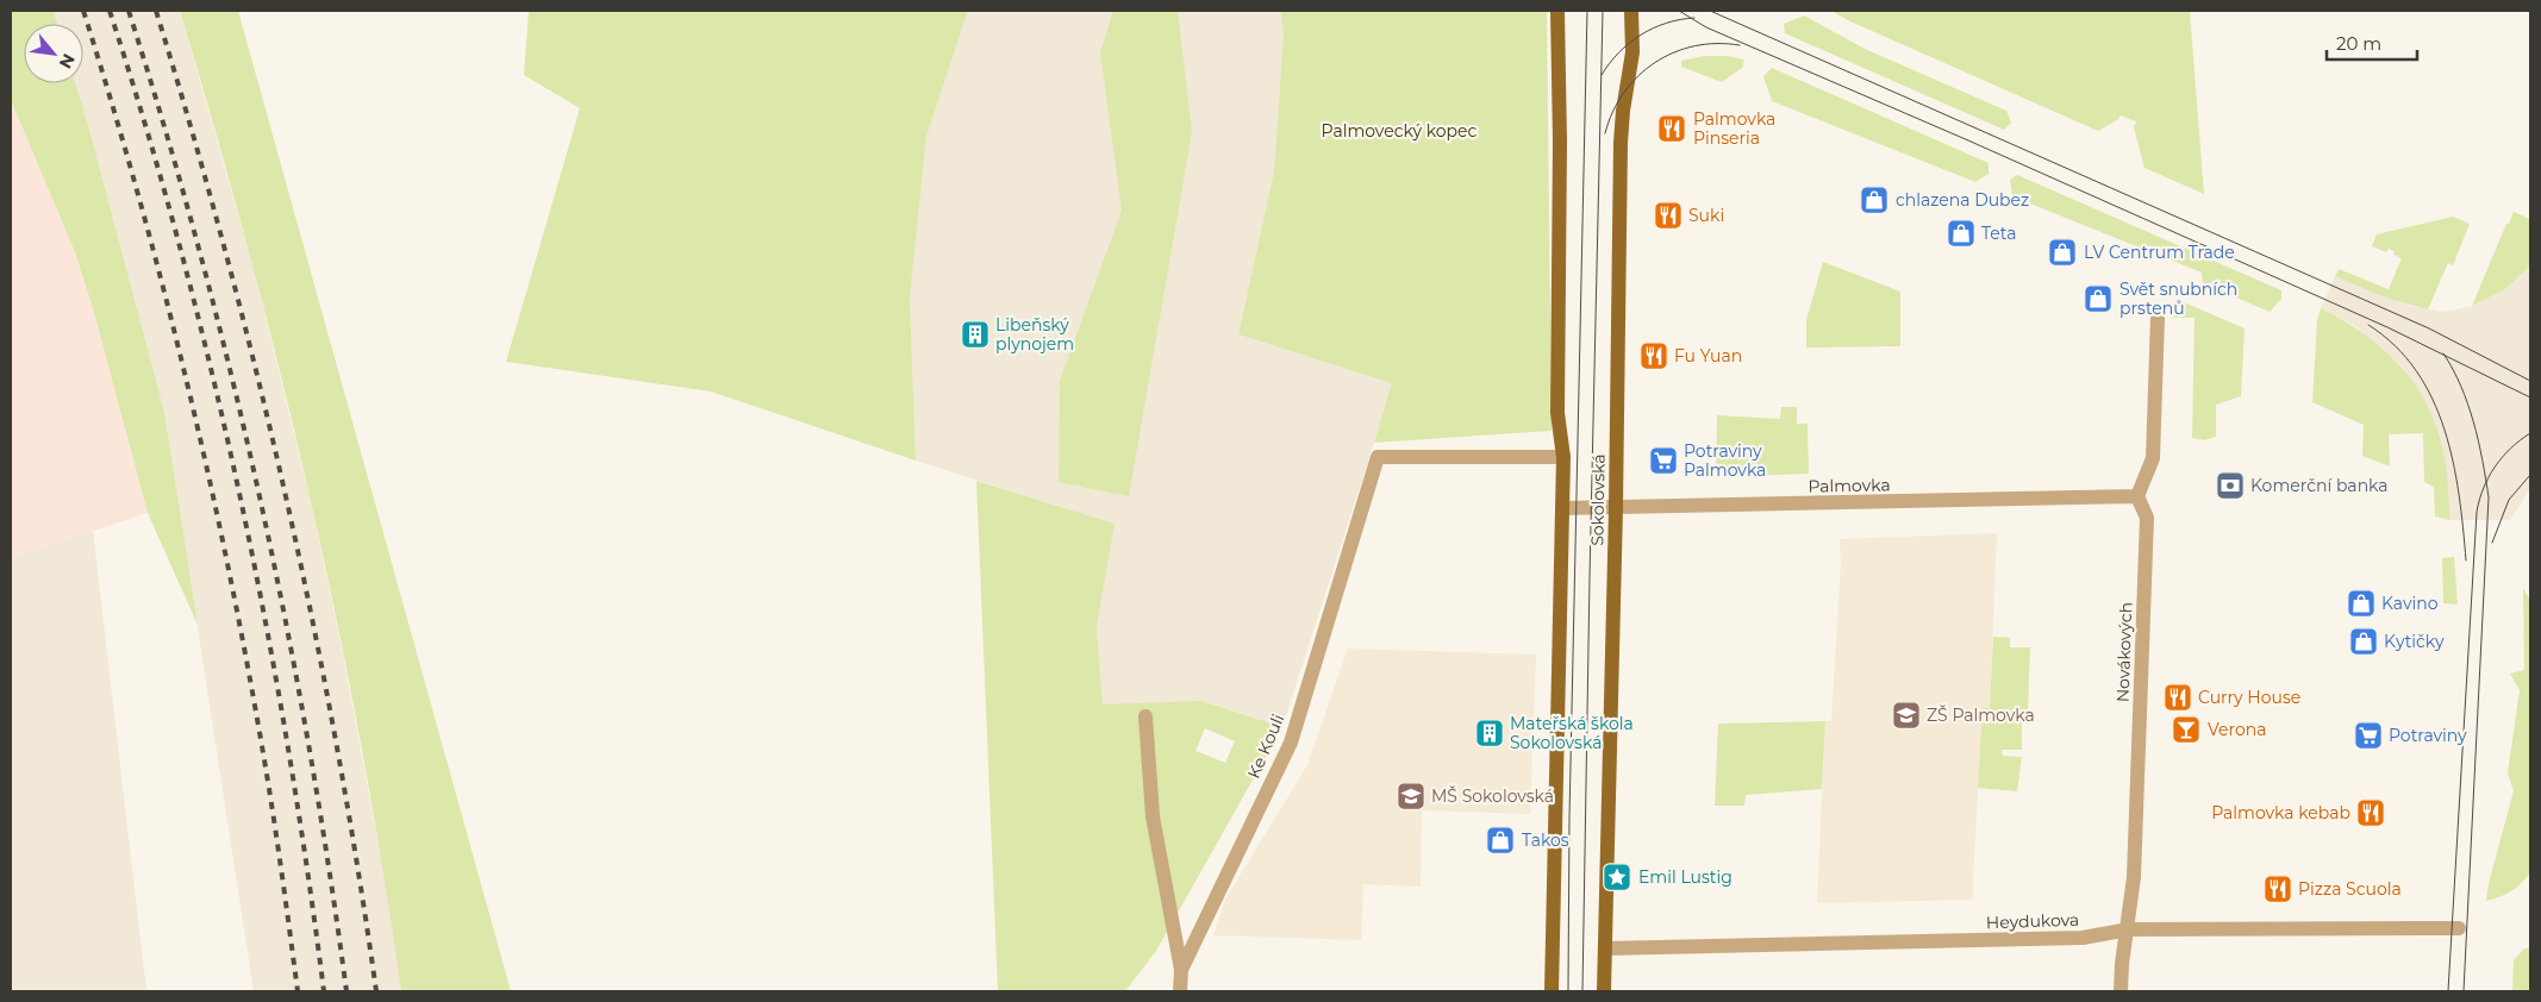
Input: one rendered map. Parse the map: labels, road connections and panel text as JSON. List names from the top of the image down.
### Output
{
  "streets": {
    "main road": ["Sokolovská"],
    "street": [
      "Palmovka",
      "Novákových",
      "Ke Kouli",
      "Heydukova"
    ]
  },
  "crossings": [
    ["Palmovka", "Sokolovská"],
    ["Palmovka", "Novákových"],
    ["Sokolovská", "Heydukova"],
    ["Novákových", "Heydukova"]
  ],
  "parks": ["Palmovecký kopec"],
  "places": {
    "restaurant": [
      "Palmovka Pinseria",
      "Suki",
      "Fu Yuan",
      "Curry House",
      "Palmovka kebab",
      "Pizza Scuola"
    ],
    "shop": [
      "chlazena Dubez",
      "Teta",
      "LV Centrum Trade",
      "Svět snubních prstenů",
      "Kavino",
      "Kytičky",
      "Takos"
    ],
    "building": ["Libeňský plynojem", "Mateřská škola Sokolovská"],
    "supermarket": ["Potraviny Palmovka", "Potraviny"],
    "bank": ["Komerční banka"],
    "school or university": ["ZŠ Palmovka", "MŠ Sokolovská"],
    "bar": ["Verona"],
    "place": ["Emil Lustig"]
  },
  "scale_bar": "20 m",
  "north": "bottom right"
}
